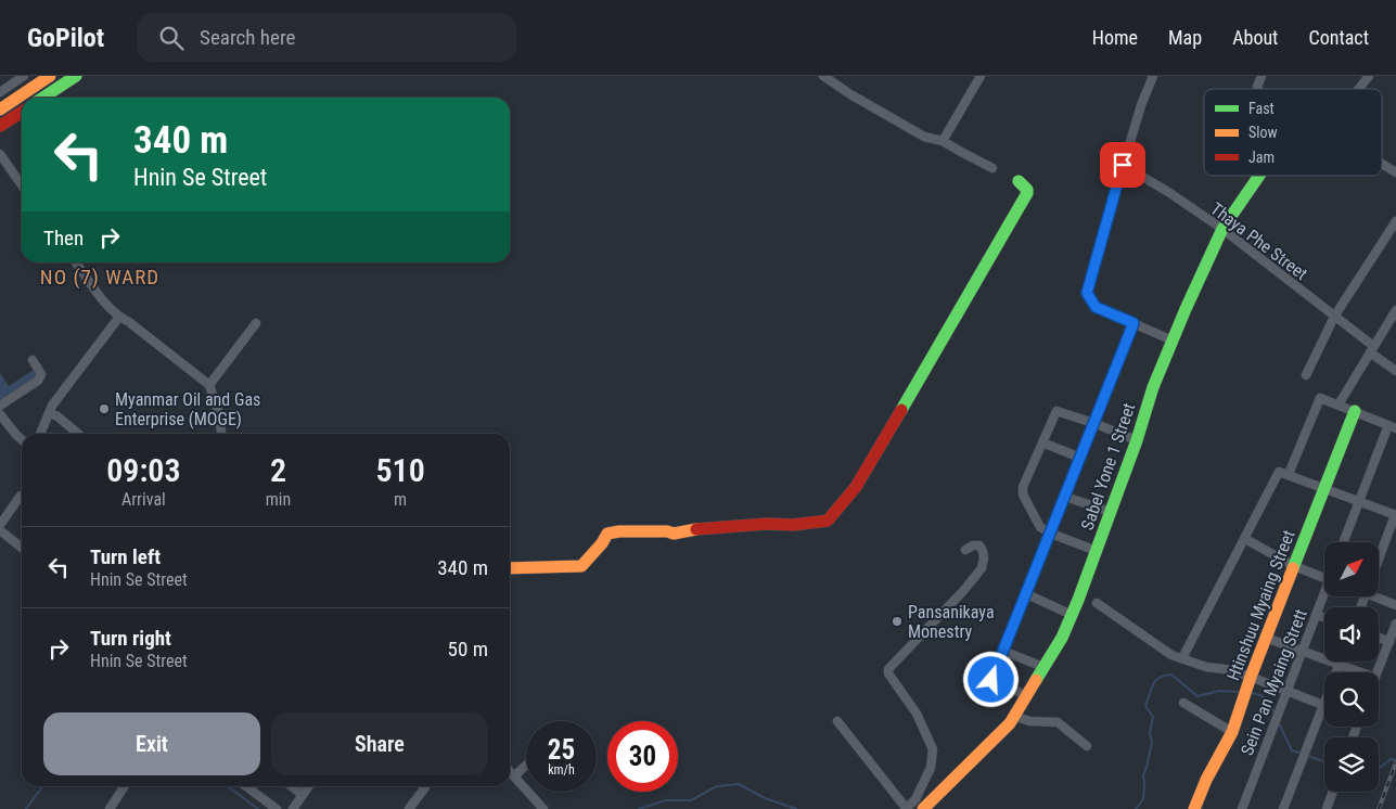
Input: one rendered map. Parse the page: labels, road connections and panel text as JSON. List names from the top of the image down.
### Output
{
  "streets": {
    "street": [
      "Thaya Phe Street",
      "Sabel Yone 1 Street",
      "Htinshuu Myaing Street",
      "Sein Pan Myaing Strett"
    ]
  },
  "crossings": [
    ["Thaya Phe Street", "Sabel Yone 1 Street"]
  ],
  "districts": ["NO (7) WARD"],
  "places": ["Myanmar Oil and Gas Enterprise (MOGE)", "Pansanikaya Monestry"],
  "legend": ["Fast", "Slow", "Jam"],
  "north": "top right",
  "page": {
    "header": "GoPilot",
    "search": "Search here",
    "nav": [
      "Home",
      "Map",
      "About",
      "Contact"
    ],
    "turn": ["340 m", "Hnin Se Street"],
    "then": "Then",
    "eta": [
      "09:03",
      "Arrival",
      "2",
      "min",
      "510",
      "m"
    ],
    "list": [
      {
        "name": "Turn left",
        "note": "Hnin Se Street",
        "value": "340 m"
      },
      {
        "name": "Turn right",
        "note": "Hnin Se Street",
        "value": "50 m"
      }
    ],
    "buttons": ["Exit", "Share"],
    "speed": "25 km/h",
    "limit": "30"
  }
}
